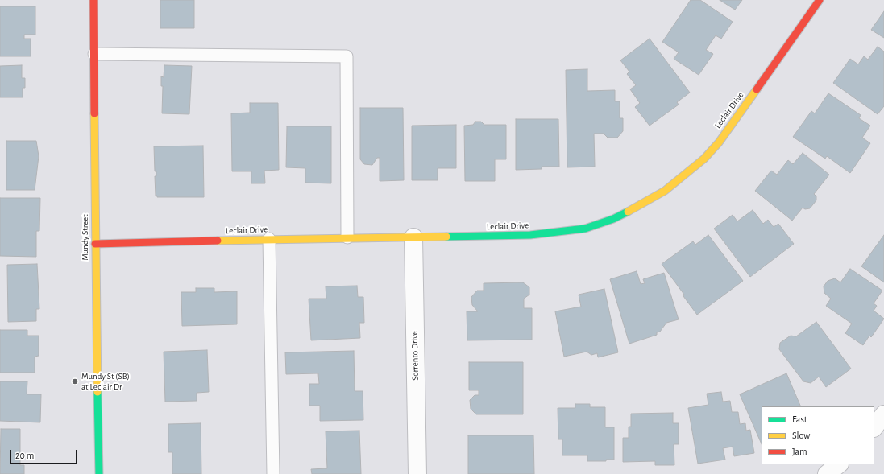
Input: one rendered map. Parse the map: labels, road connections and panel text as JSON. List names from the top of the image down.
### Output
{
  "streets": {
    "street": ["Leclair Drive", "Mundy Street", "Sorrento Drive"]
  },
  "crossings": [
    ["Leclair Drive", "Mundy Street"],
    ["Leclair Drive", "Sorrento Drive"]
  ],
  "places": ["Mundy St (SB) at Leclair Dr"],
  "legend": ["Fast", "Slow", "Jam"],
  "scale_bar": "20 m"
}
